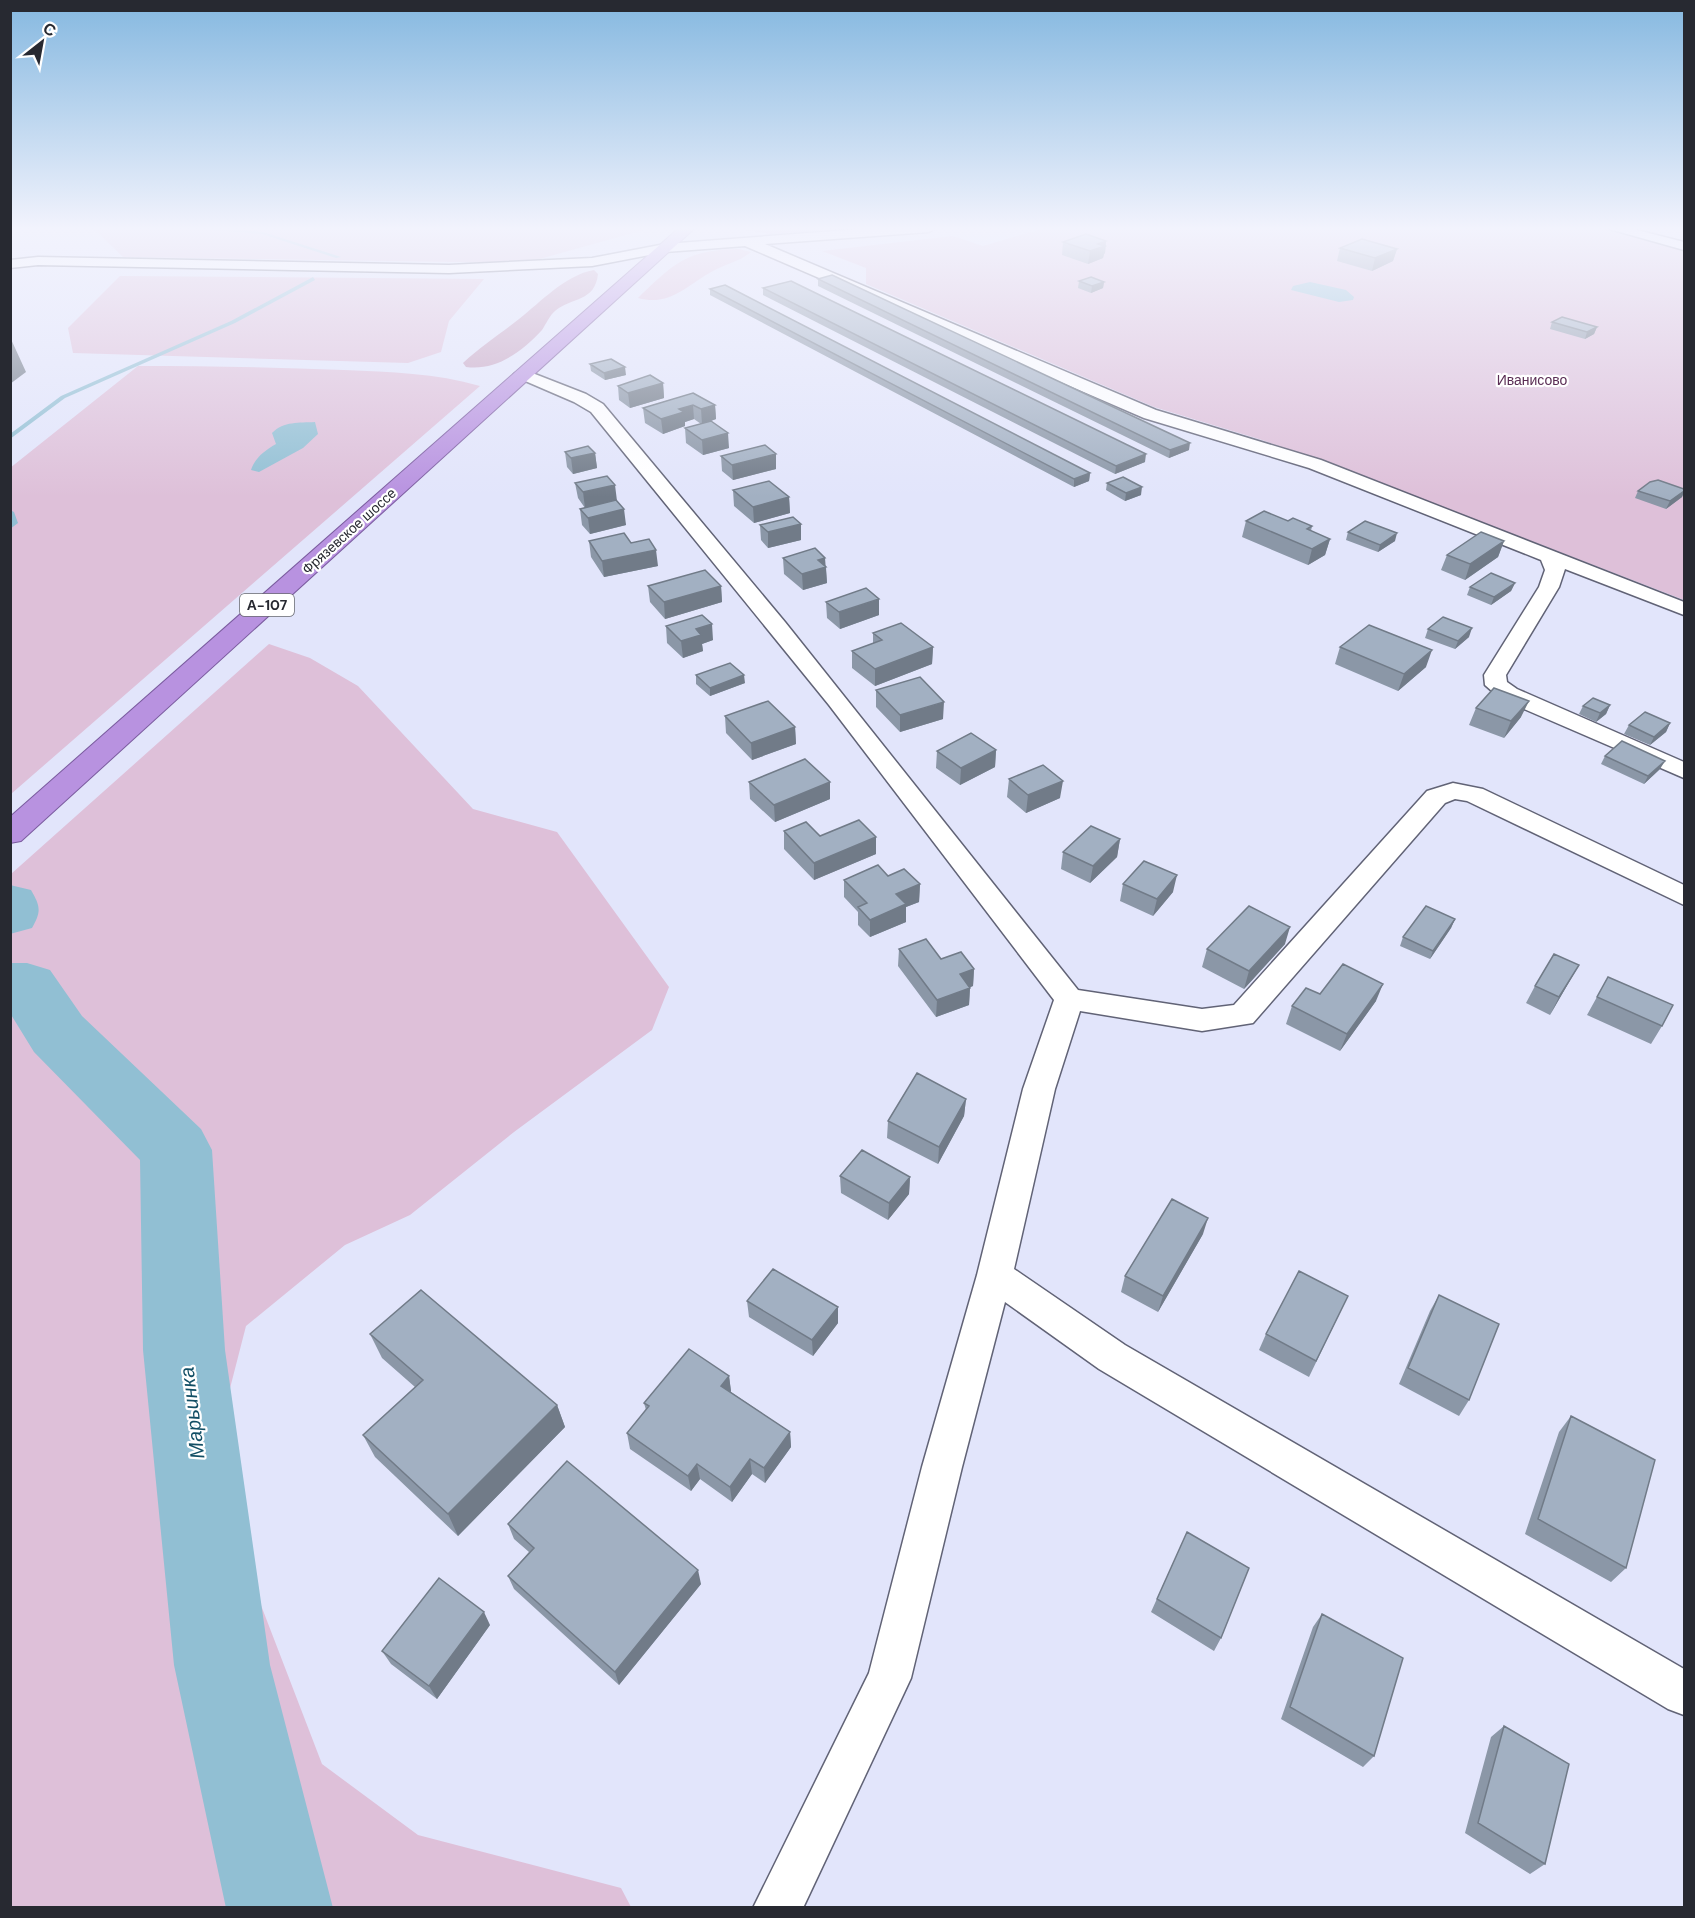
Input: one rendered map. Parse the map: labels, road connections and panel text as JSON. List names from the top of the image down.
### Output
{
  "streets": {
    "highway": ["Фрязевское шоссе", "А-107"]
  },
  "water": ["Марьинка"],
  "parks": ["Иванисово"],
  "north": "top right"
}
